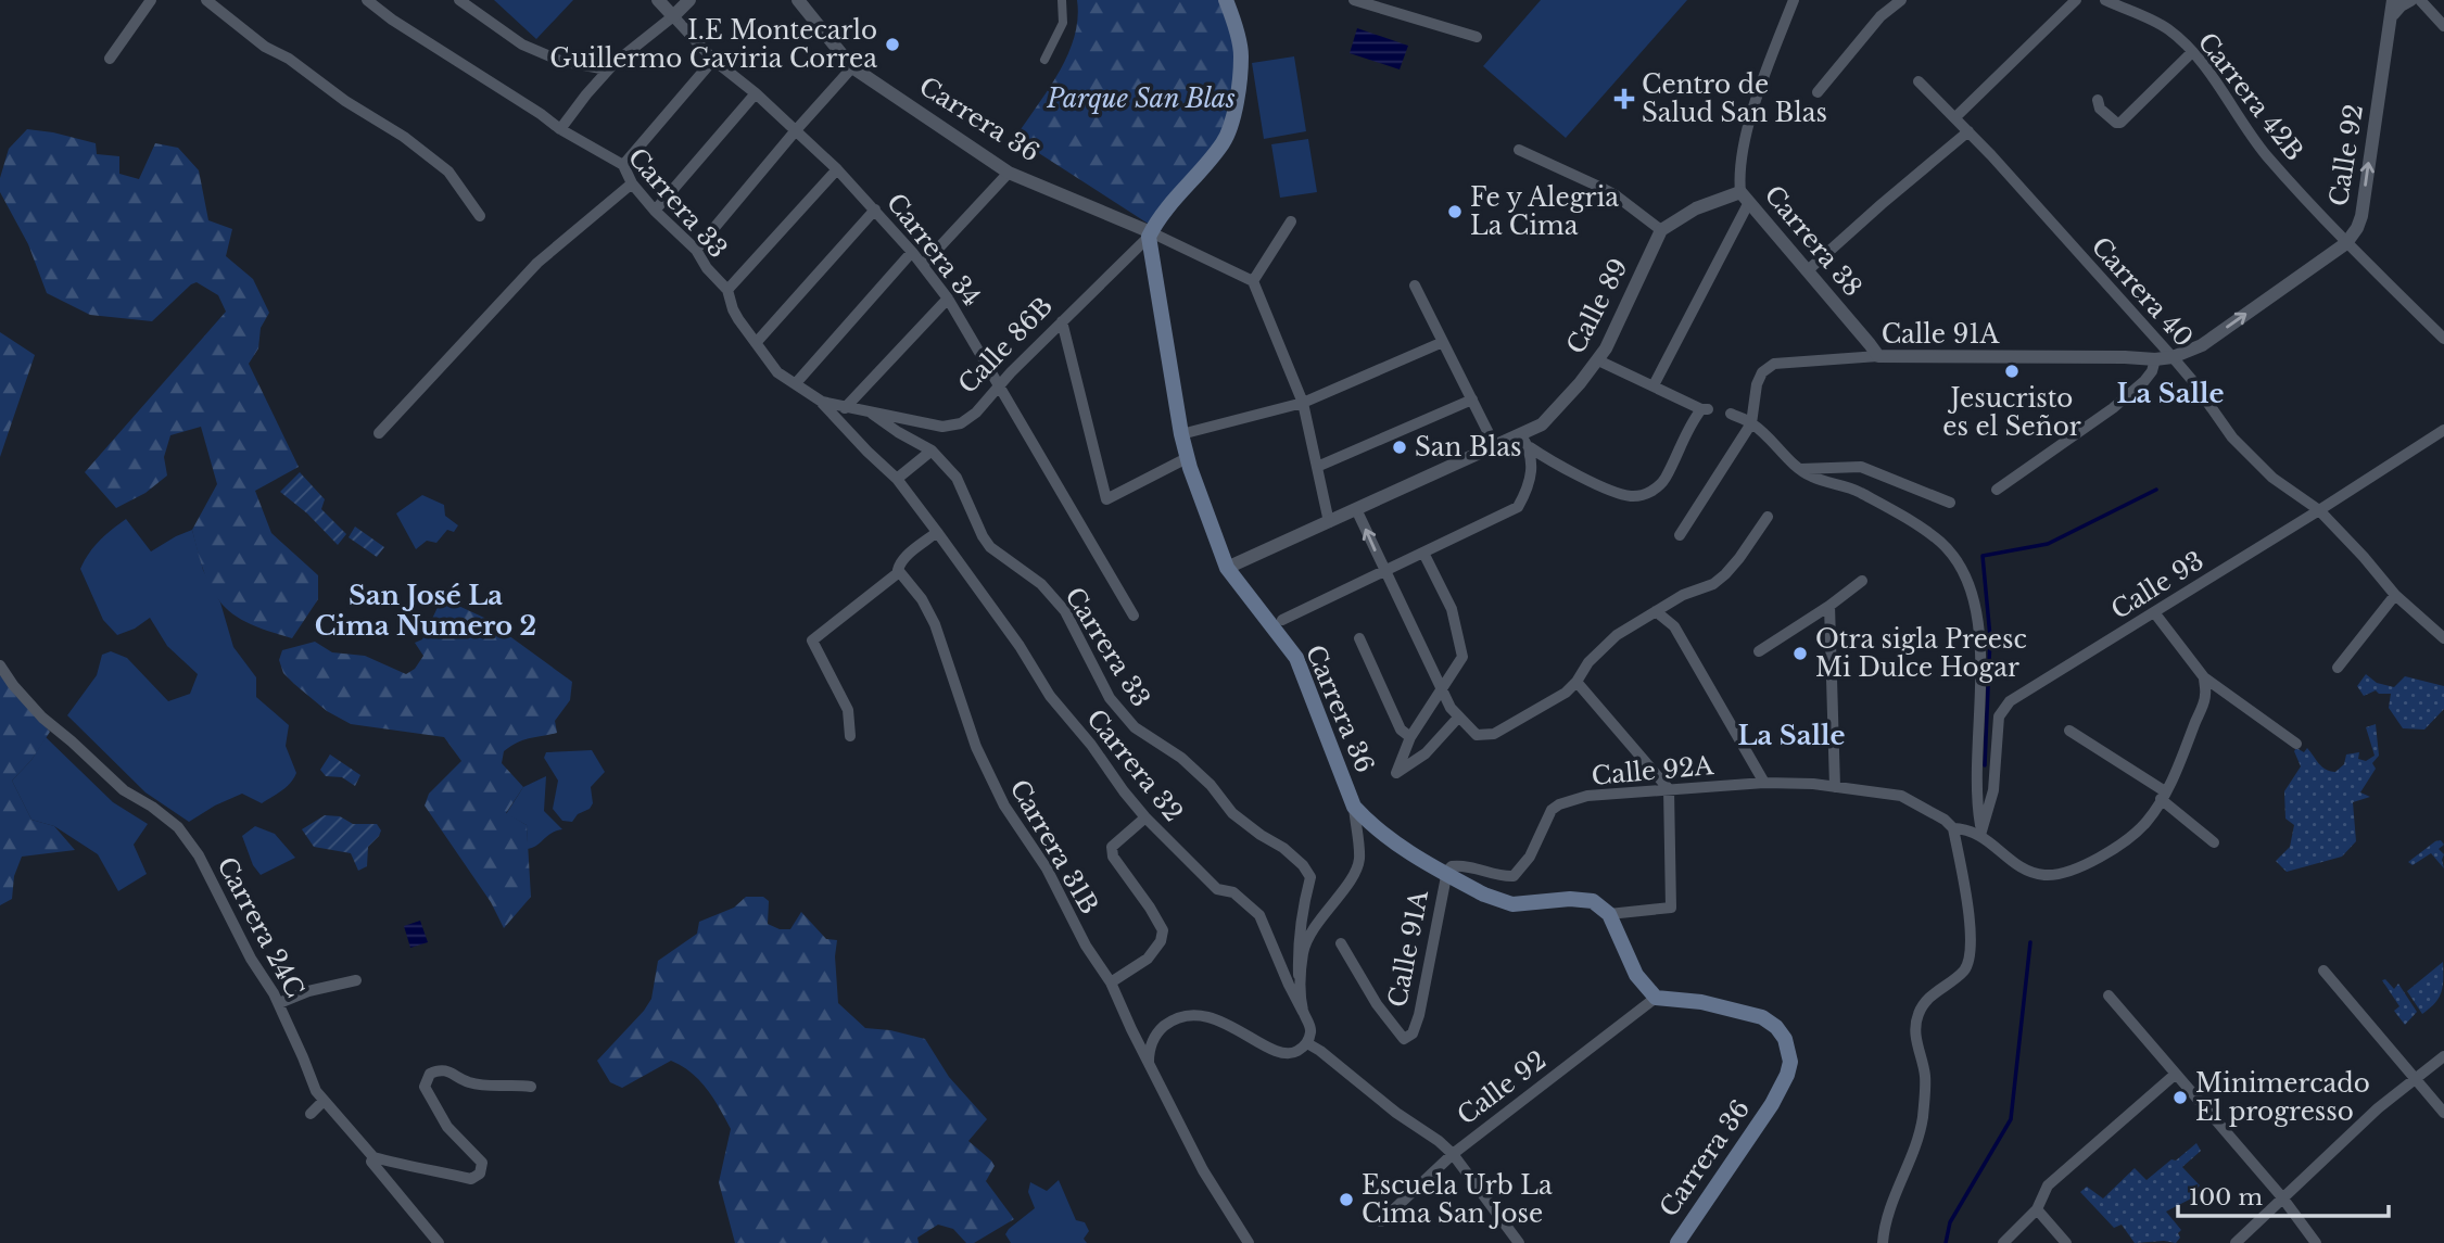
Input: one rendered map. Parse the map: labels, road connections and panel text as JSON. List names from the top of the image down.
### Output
{
  "streets": {
    "main road": ["Carrera 36", "Calle 86B"],
    "street": [
      "Carrera 42B",
      "Calle 92",
      "Carrera 33",
      "Carrera 38",
      "Carrera 34",
      "Carrera 40",
      "Calle 89",
      "Calle 91A",
      "Calle 93",
      "Carrera 32",
      "Calle 92A",
      "Carrera 31B",
      "Carrera 24C"
    ]
  },
  "crossings": [
    ["Carrera 42B", "Calle 92"],
    ["Carrera 36", "Calle 92"],
    ["Carrera 36", "Calle 89"],
    ["Carrera 36", "Calle 91A"],
    ["Carrera 36", "Calle 86B"],
    ["Carrera 36", "Calle 92A"],
    ["Calle 92", "Carrera 40"],
    ["Calle 92", "Calle 91A"],
    ["Carrera 33", "Calle 86B"],
    ["Carrera 33", "Carrera 32"],
    ["Carrera 38", "Calle 91A"],
    ["Carrera 34", "Calle 86B"],
    ["Carrera 40", "Calle 91A"],
    ["Carrera 40", "Calle 93"],
    ["Calle 91A", "Calle 92A"]
  ],
  "one_way": ["Calle 92"],
  "districts": ["La Salle", "San José La Cima Numero 2", "La Salle"],
  "parks": ["Parque San Blas"],
  "places": {
    "other": [
      "I.E Montecarlo Guillermo Gaviria Correa",
      "Fe y Alegria La Cima",
      "Jesucristo es el Señor",
      "San Blas",
      "Otra sigla Preesc Mi Dulce Hogar",
      "Minimercado El progresso",
      "Escuela Urb La Cima San Jose"
    ],
    "health": ["Centro de Salud San Blas"]
  },
  "scale_bar": "100 m"
}
